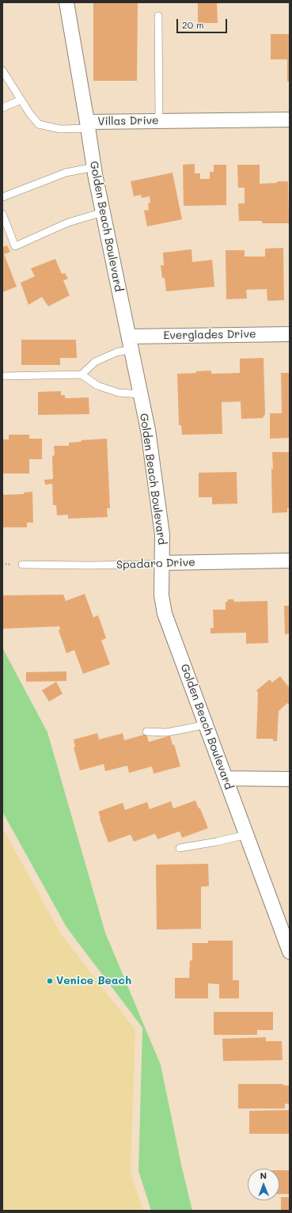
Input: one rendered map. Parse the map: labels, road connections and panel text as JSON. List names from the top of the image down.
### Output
{
  "streets": {
    "street": [
      "Villas Drive",
      "Golden Beach Boulevard",
      "Everglades Drive",
      "Spadaro Drive"
    ]
  },
  "crossings": [
    ["Villas Drive", "Golden Beach Boulevard"],
    ["Golden Beach Boulevard", "Everglades Drive"],
    ["Golden Beach Boulevard", "Spadaro Drive"]
  ],
  "places": ["Venice Beach"],
  "scale_bar": "20 m",
  "north": "top"
}
